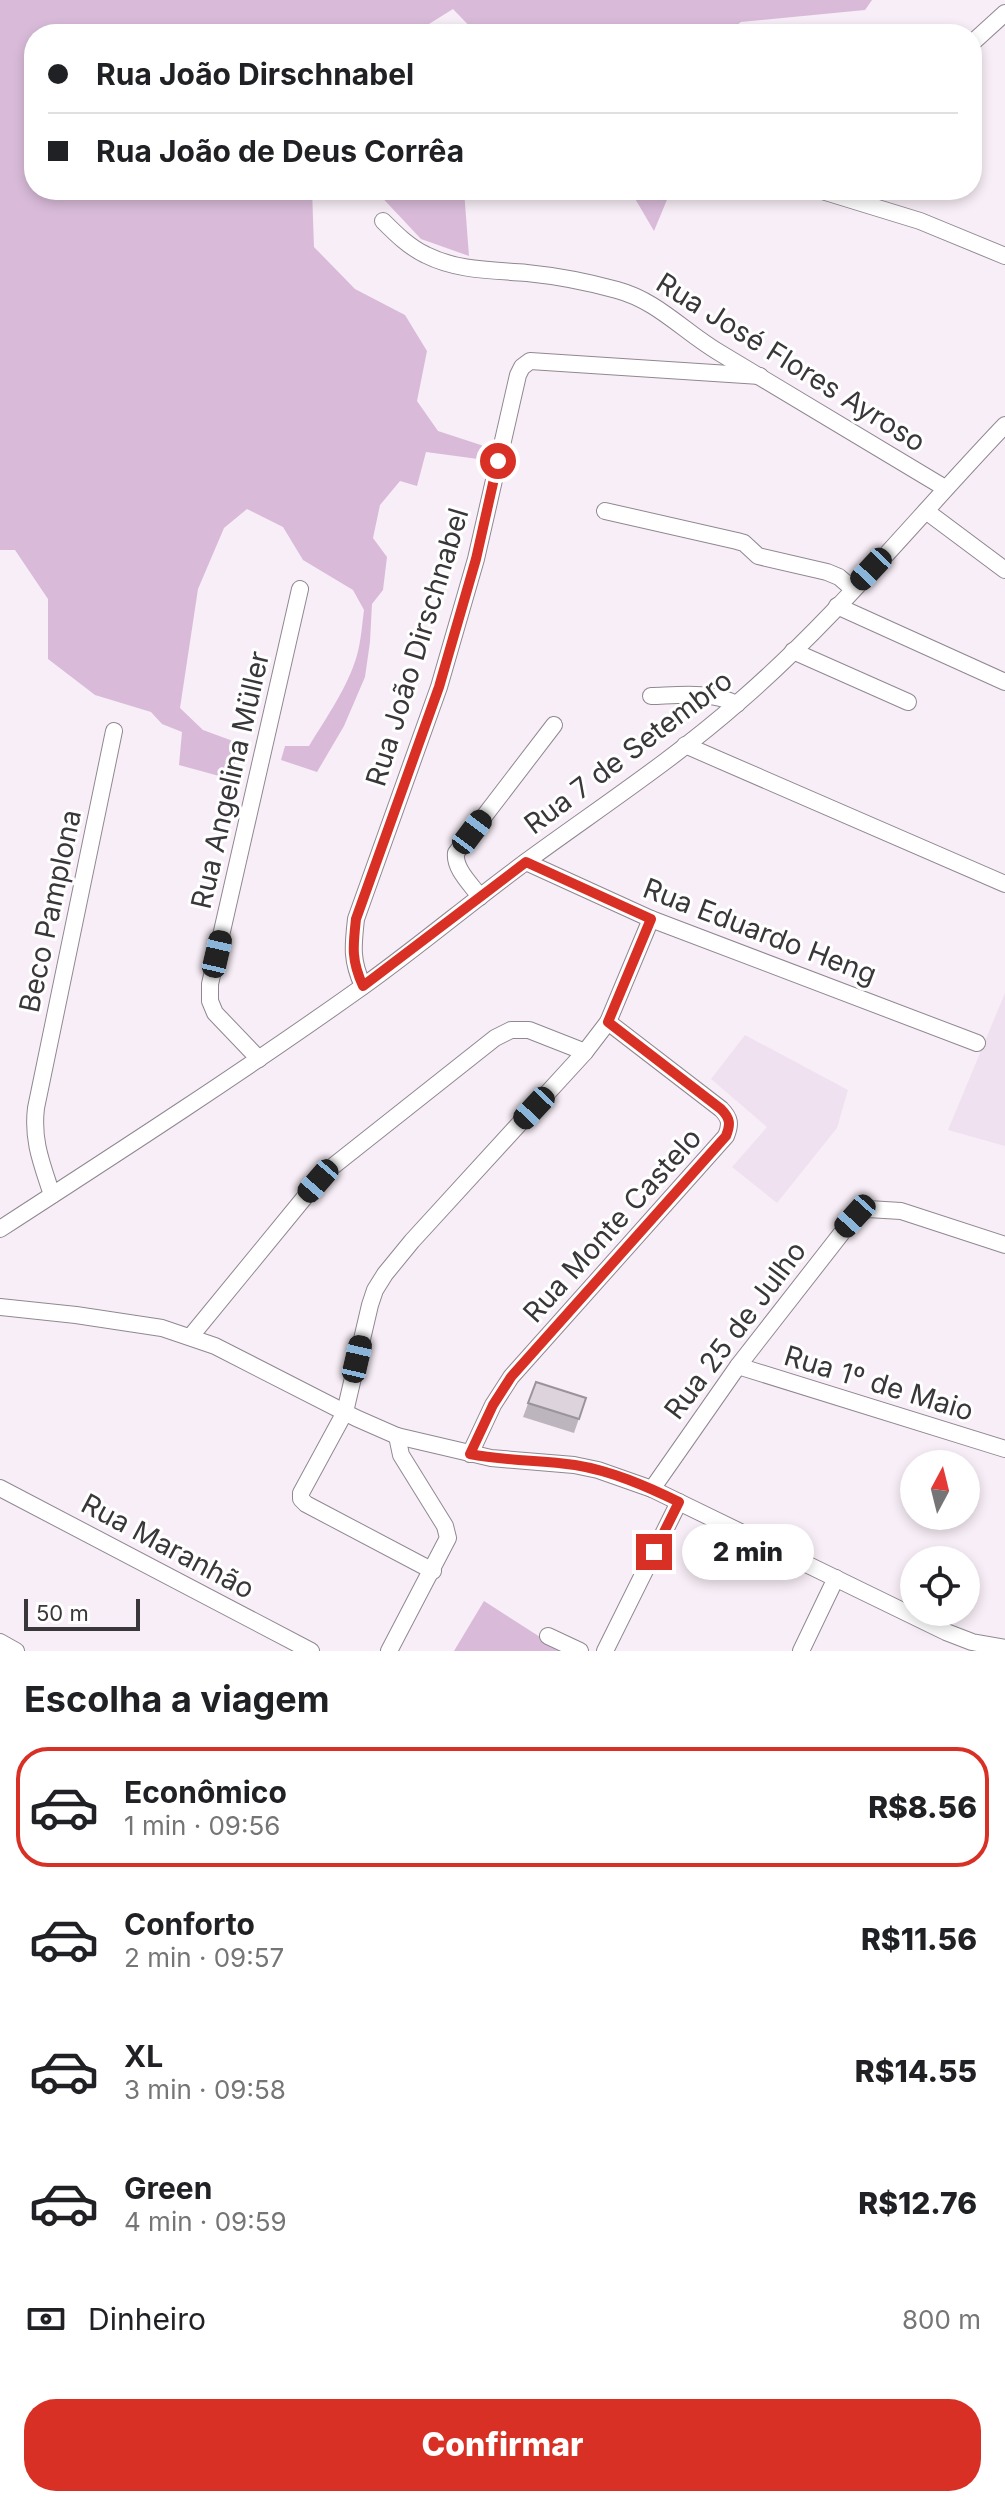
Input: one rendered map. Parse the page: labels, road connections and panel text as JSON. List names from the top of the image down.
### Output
{
  "streets": {
    "street": [
      "Rua José Flores Ayroso",
      "Rua João Dirschnabel",
      "Rua 7 de Setembro",
      "Rua Angelina Müller",
      "Beco Pamplona",
      "Rua Eduardo Heng",
      "Rua Monte Castelo",
      "Rua 25 de Julho",
      "Rua 1º de Maio",
      "Rua Maranhão"
    ]
  },
  "crossings": [
    ["Rua José Flores Ayroso", "Rua João Dirschnabel"],
    ["Rua José Flores Ayroso", "Rua 7 de Setembro"],
    ["Rua João Dirschnabel", "Rua 7 de Setembro"],
    ["Rua 7 de Setembro", "Rua Angelina Müller"],
    ["Rua 7 de Setembro", "Beco Pamplona"],
    ["Rua 7 de Setembro", "Rua Eduardo Heng"],
    ["Rua 25 de Julho", "Rua 1º de Maio"]
  ],
  "scale_bar": "50 m",
  "north": "top",
  "page": {
    "banner": ["Rua João Dirschnabel", "Rua João de Deus Corrêa"],
    "bubble": "2 min",
    "scale": "50 m",
    "heading": "Escolha a viagem",
    "list": [
      {
        "name": "Econômico",
        "note": "1 min · 09:56",
        "value": "R$8.56"
      },
      {
        "name": "Conforto",
        "note": "2 min · 09:57",
        "value": "R$11.56"
      },
      {
        "name": "XL",
        "note": "3 min · 09:58",
        "value": "R$14.55"
      },
      {
        "name": "Green",
        "note": "4 min · 09:59",
        "value": "R$12.76"
      }
    ],
    "pay": ["Dinheiro", "800 m"],
    "buttons": "Confirmar"
  }
}
